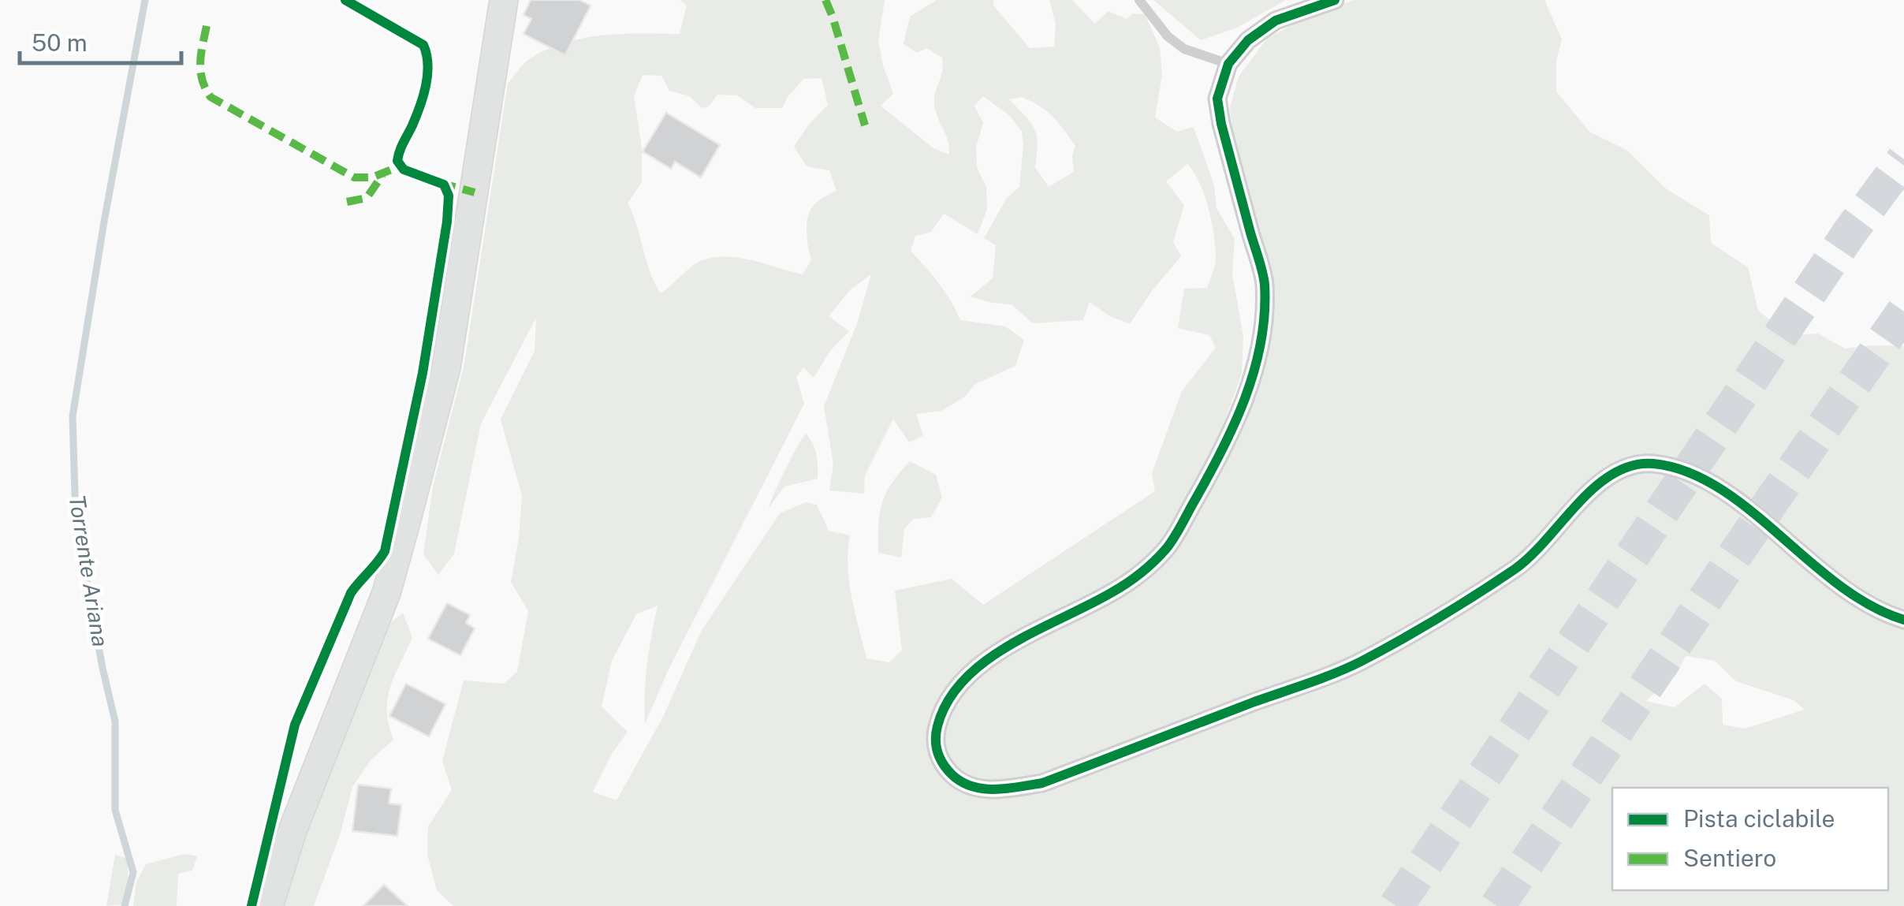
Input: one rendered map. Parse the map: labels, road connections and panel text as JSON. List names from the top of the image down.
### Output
{
  "water": ["Torrente Ariana"],
  "legend": ["Pista ciclabile", "Sentiero"],
  "scale_bar": "50 m"
}
